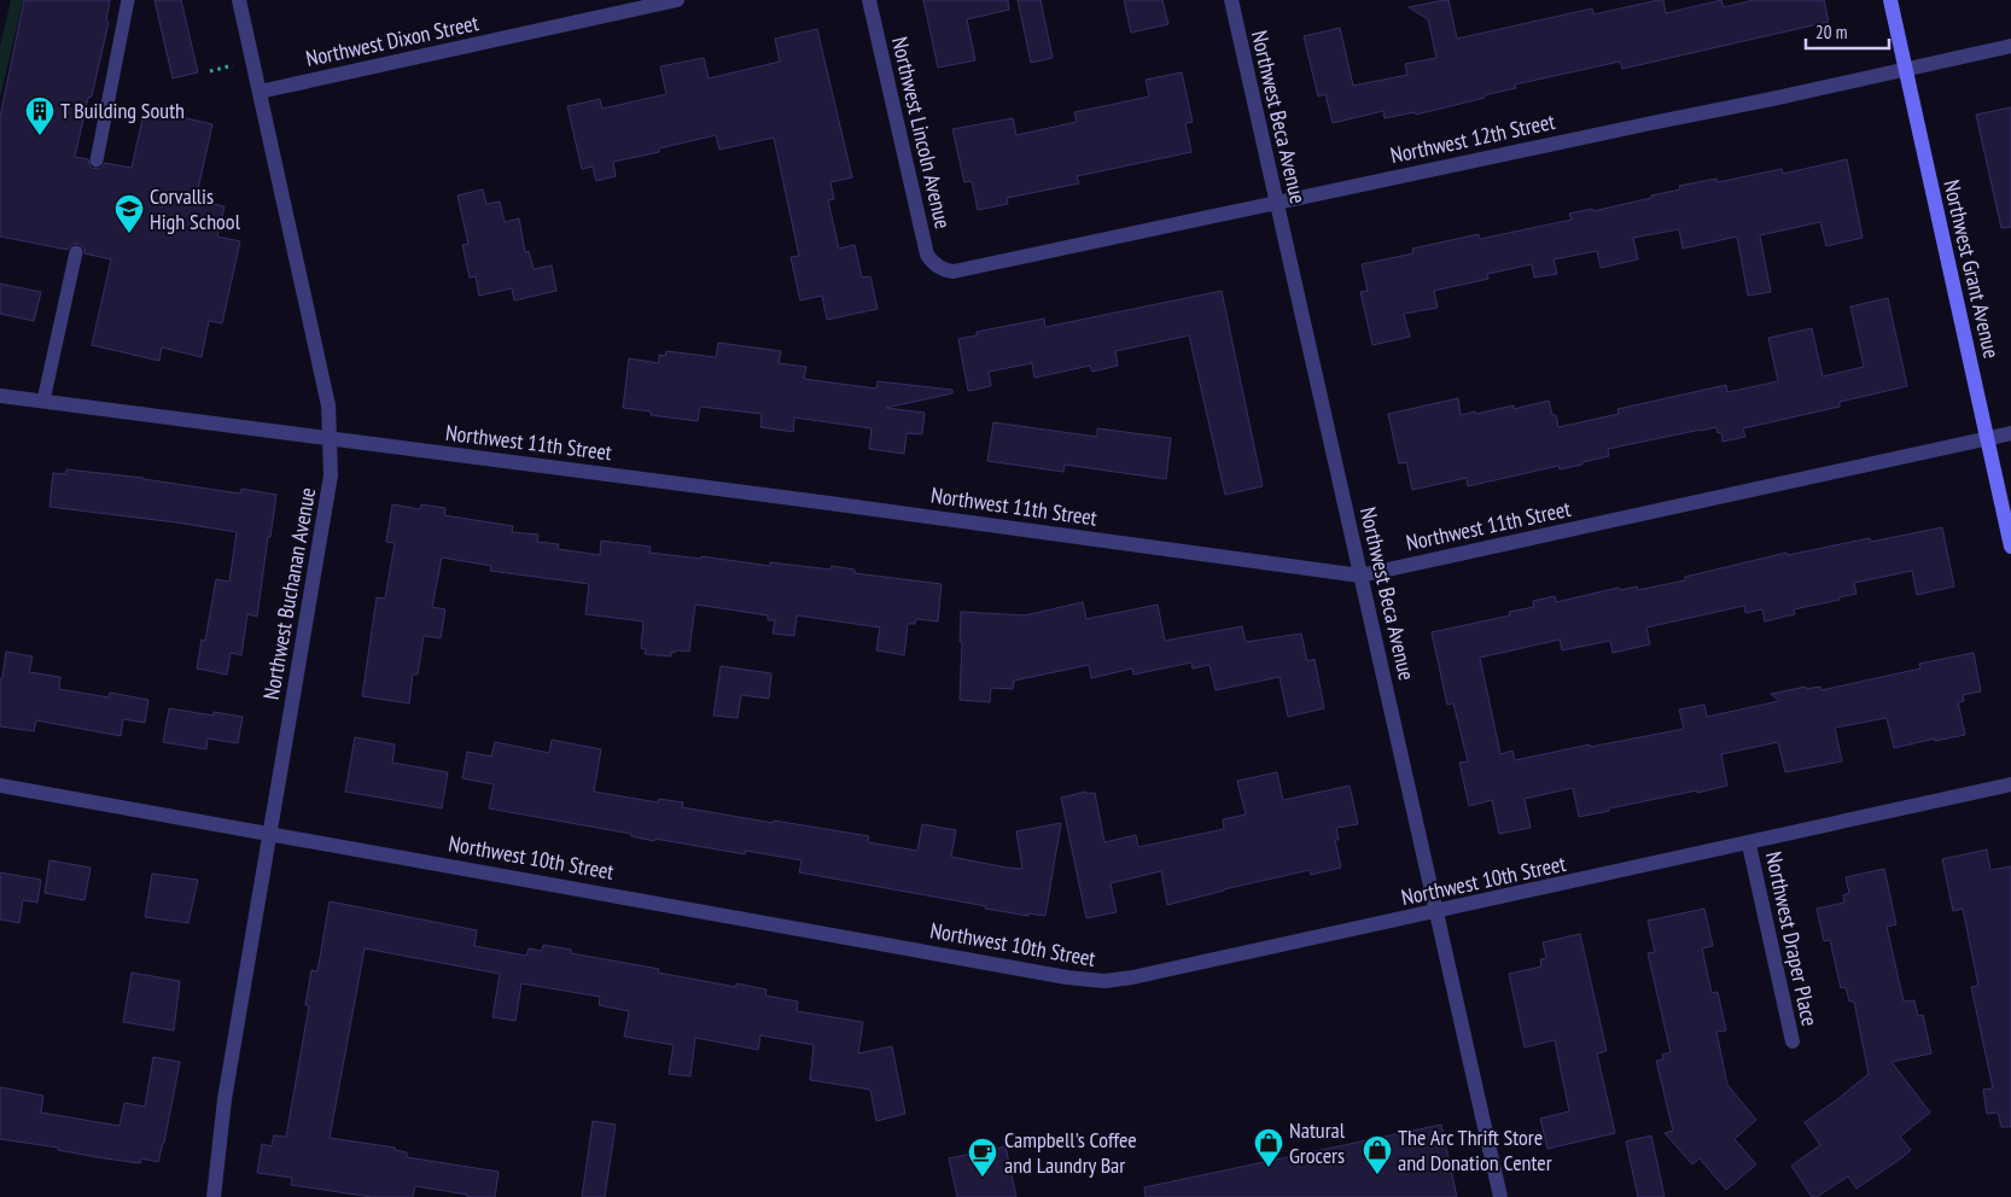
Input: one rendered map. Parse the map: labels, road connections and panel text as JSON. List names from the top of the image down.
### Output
{
  "streets": {
    "main road": ["Northwest Grant Avenue"],
    "street": [
      "Northwest Dixon Street",
      "Northwest Beca Avenue",
      "Northwest Lincoln Avenue",
      "Northwest 12th Street",
      "Northwest 11th Street",
      "Northwest Buchanan Avenue",
      "Northwest 10th Street",
      "Northwest Draper Place"
    ]
  },
  "crossings": [
    ["Northwest Dixon Street", "Northwest Buchanan Avenue"],
    ["Northwest Beca Avenue", "Northwest 12th Street"],
    ["Northwest Beca Avenue", "Northwest 11th Street"],
    ["Northwest Beca Avenue", "Northwest 10th Street"],
    ["Northwest Lincoln Avenue", "Northwest 12th Street"],
    ["Northwest 12th Street", "Northwest Grant Avenue"],
    ["Northwest Grant Avenue", "Northwest 11th Street"],
    ["Northwest 11th Street", "Northwest Buchanan Avenue"],
    ["Northwest Buchanan Avenue", "Northwest 10th Street"],
    ["Northwest 10th Street", "Northwest Draper Place"]
  ],
  "places": {
    "building": ["T Building South"],
    "school or university": ["Corvallis High School"],
    "shop": ["Natural Grocers", "The Arc Thrift Store and Donation Center"],
    "cafe": ["Campbell's Coffee and Laundry Bar"]
  },
  "scale_bar": "20 m"
}
